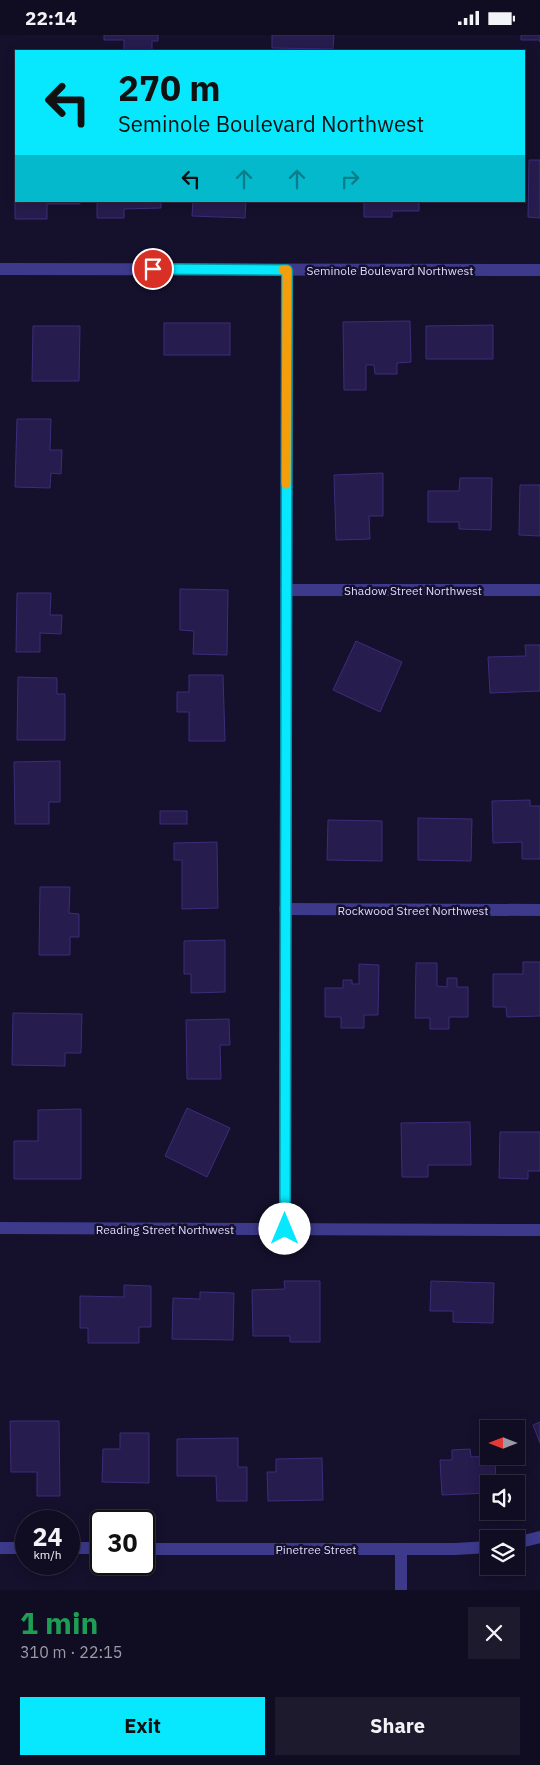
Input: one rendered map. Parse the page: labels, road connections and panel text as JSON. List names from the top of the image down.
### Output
{
  "streets": {
    "street": [
      "Seminole Boulevard Northwest",
      "Shadow Street Northwest",
      "Rockwood Street Northwest",
      "Reading Street Northwest",
      "Pinetree Street"
    ]
  },
  "north": "left",
  "page": {
    "status": "22:14",
    "turn": ["270 m", "Seminole Boulevard Northwest"],
    "speed": "24 km/h",
    "limit": "30",
    "heading": ["1 min", "310 m · 22:15"],
    "buttons": ["Exit", "Share"]
  }
}
